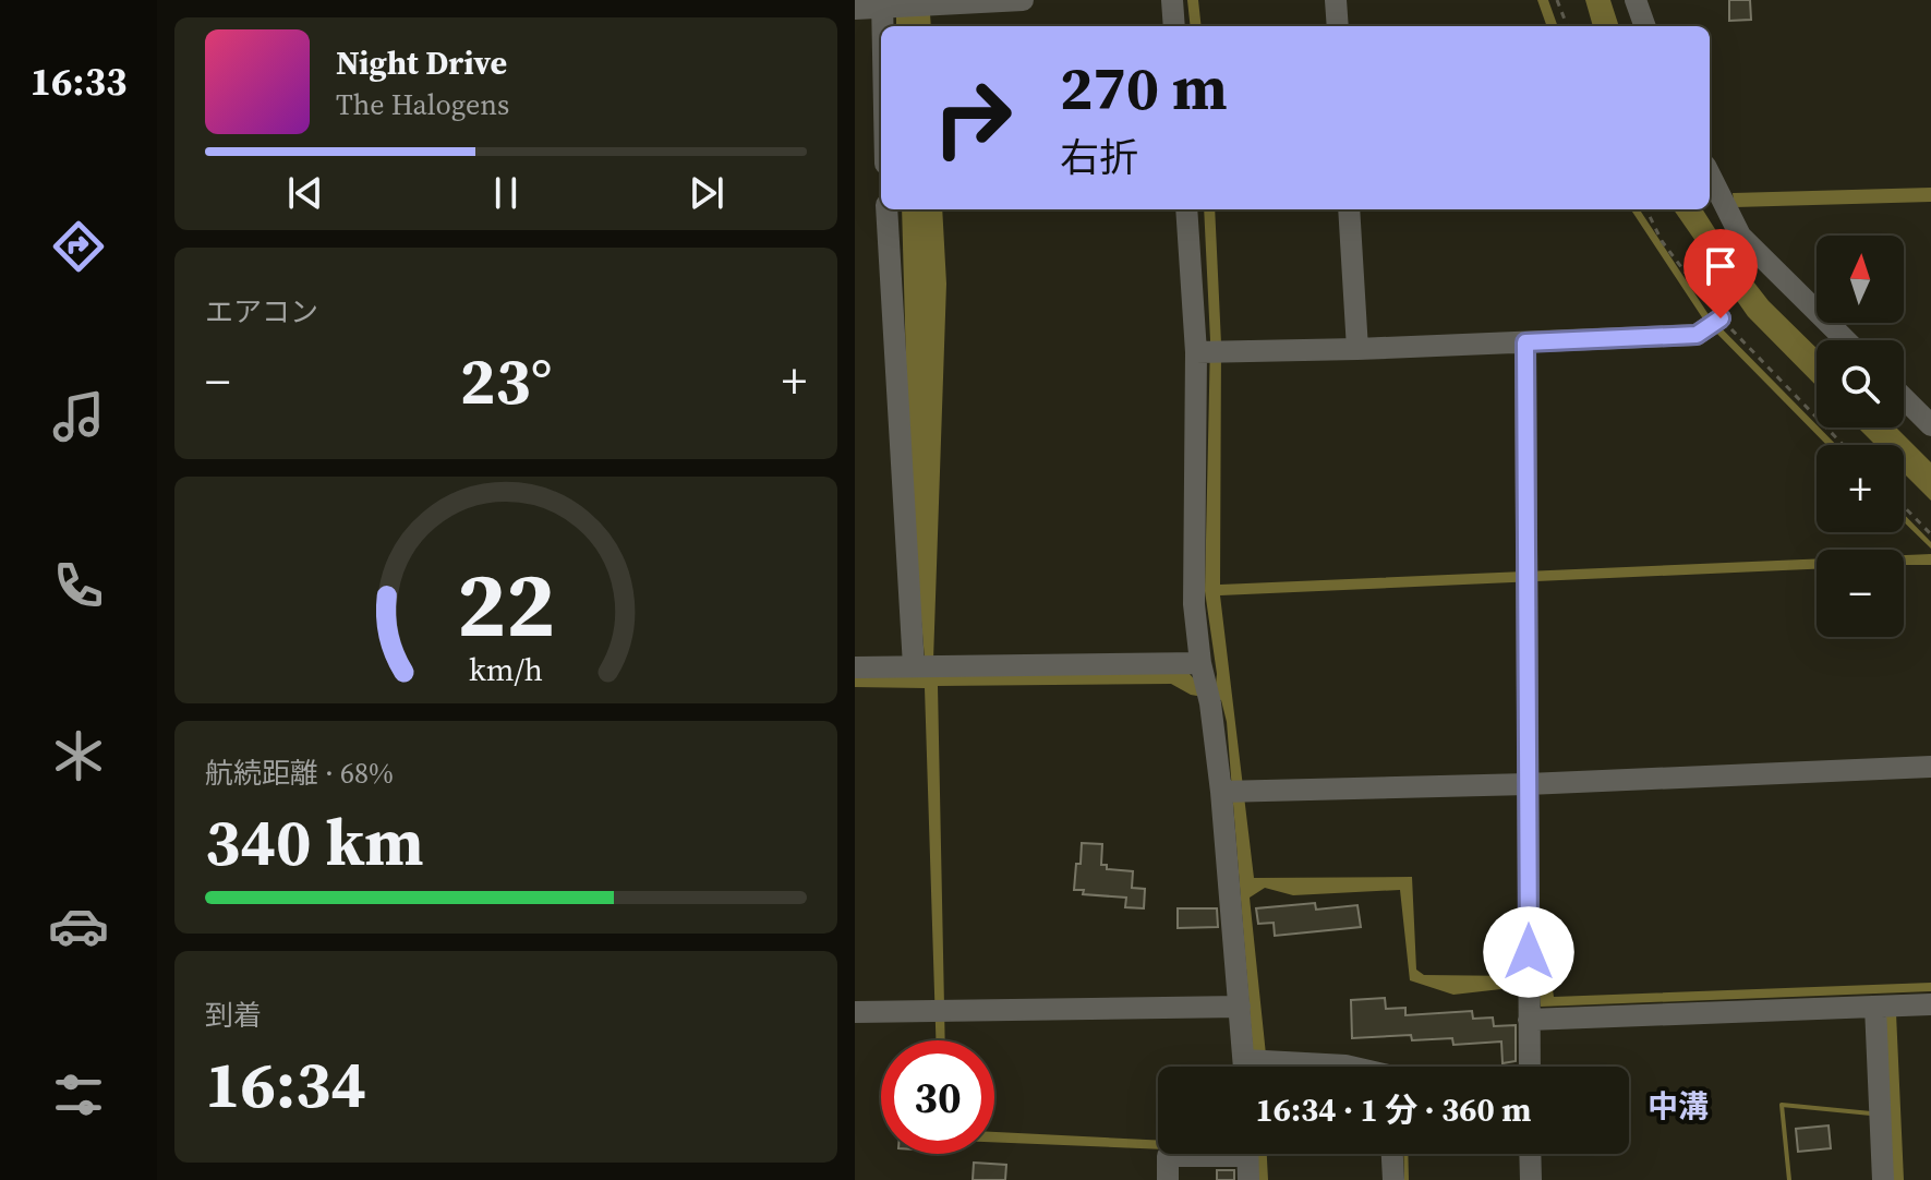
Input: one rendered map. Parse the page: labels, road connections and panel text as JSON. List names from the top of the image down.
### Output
{
  "districts": ["中溝"],
  "north": "top",
  "page": {
    "tabs": "16:33",
    "turn": ["270 m", "右折"],
    "song": ["Night Drive", "The Halogens"],
    "map_buttons": ["+", "−"],
    "tile": [
      "エアコン",
      ["航続距離 · 68%", "340 km"],
      ["到着", "16:34"]
    ],
    "heat": ["−", "23°", "+"],
    "limit": "30",
    "trip": "16:34 · 1 分 · 360 m",
    "gauge": ["22", "km/h"]
  }
}
